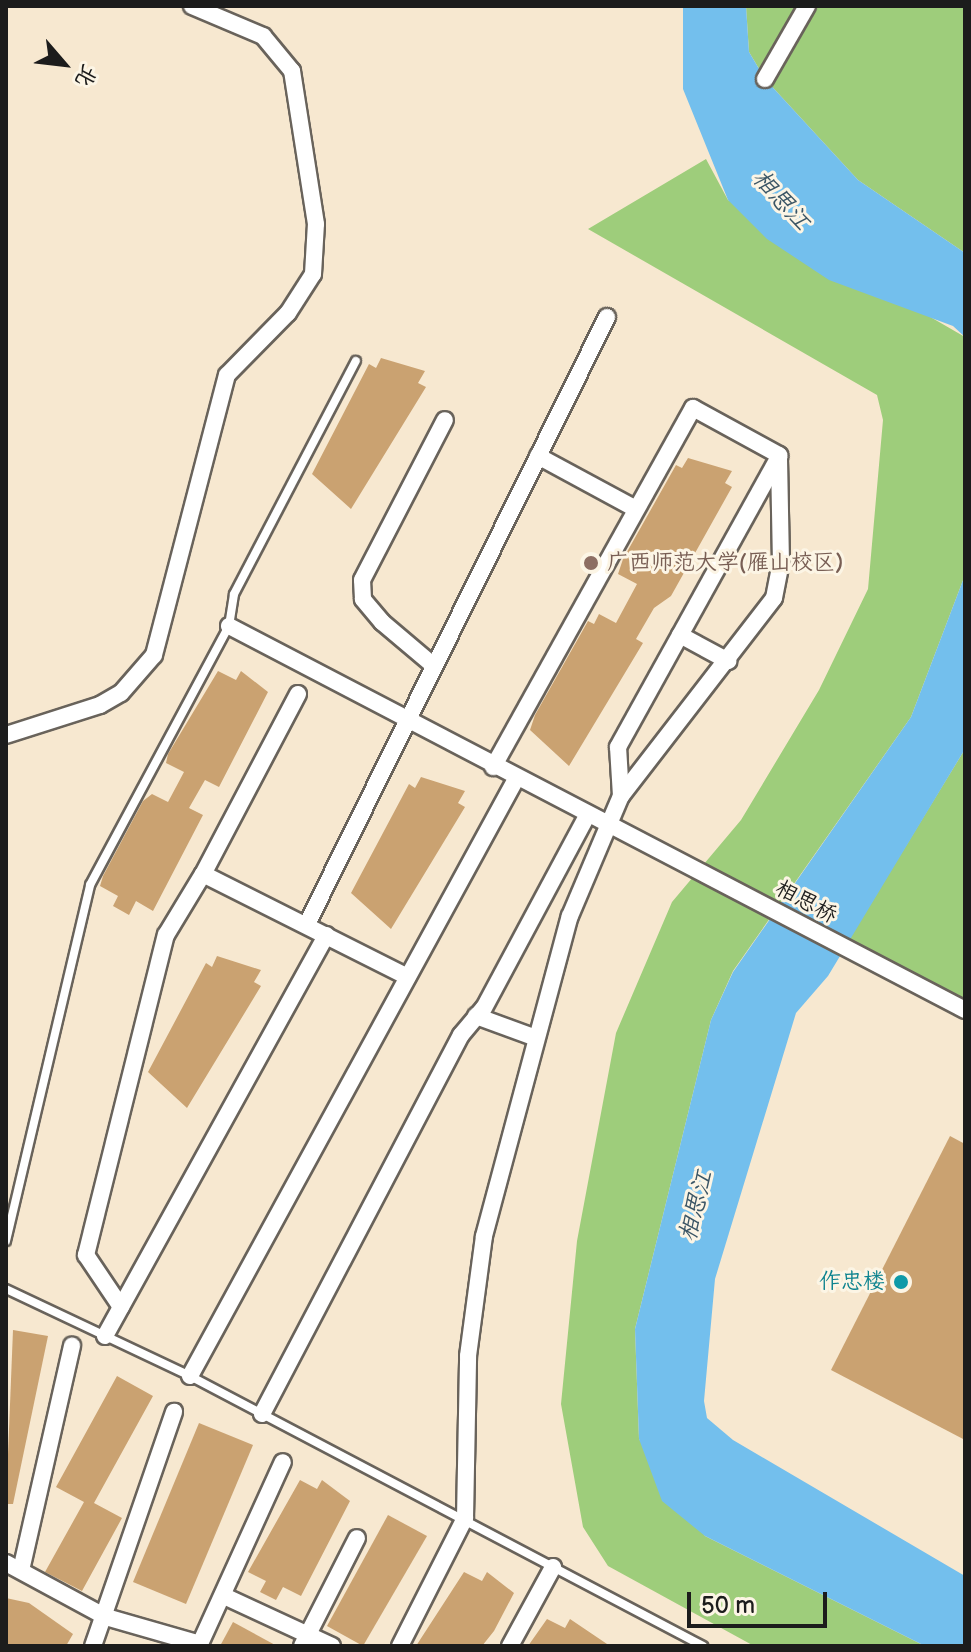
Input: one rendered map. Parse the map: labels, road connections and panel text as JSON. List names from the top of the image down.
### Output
{
  "streets": {
    "street": ["相思桥"]
  },
  "water": ["相思江"],
  "places": ["广西师范大学(雁山校区)", "作忠楼"],
  "scale_bar": "50 m",
  "north": "bottom right"
}
